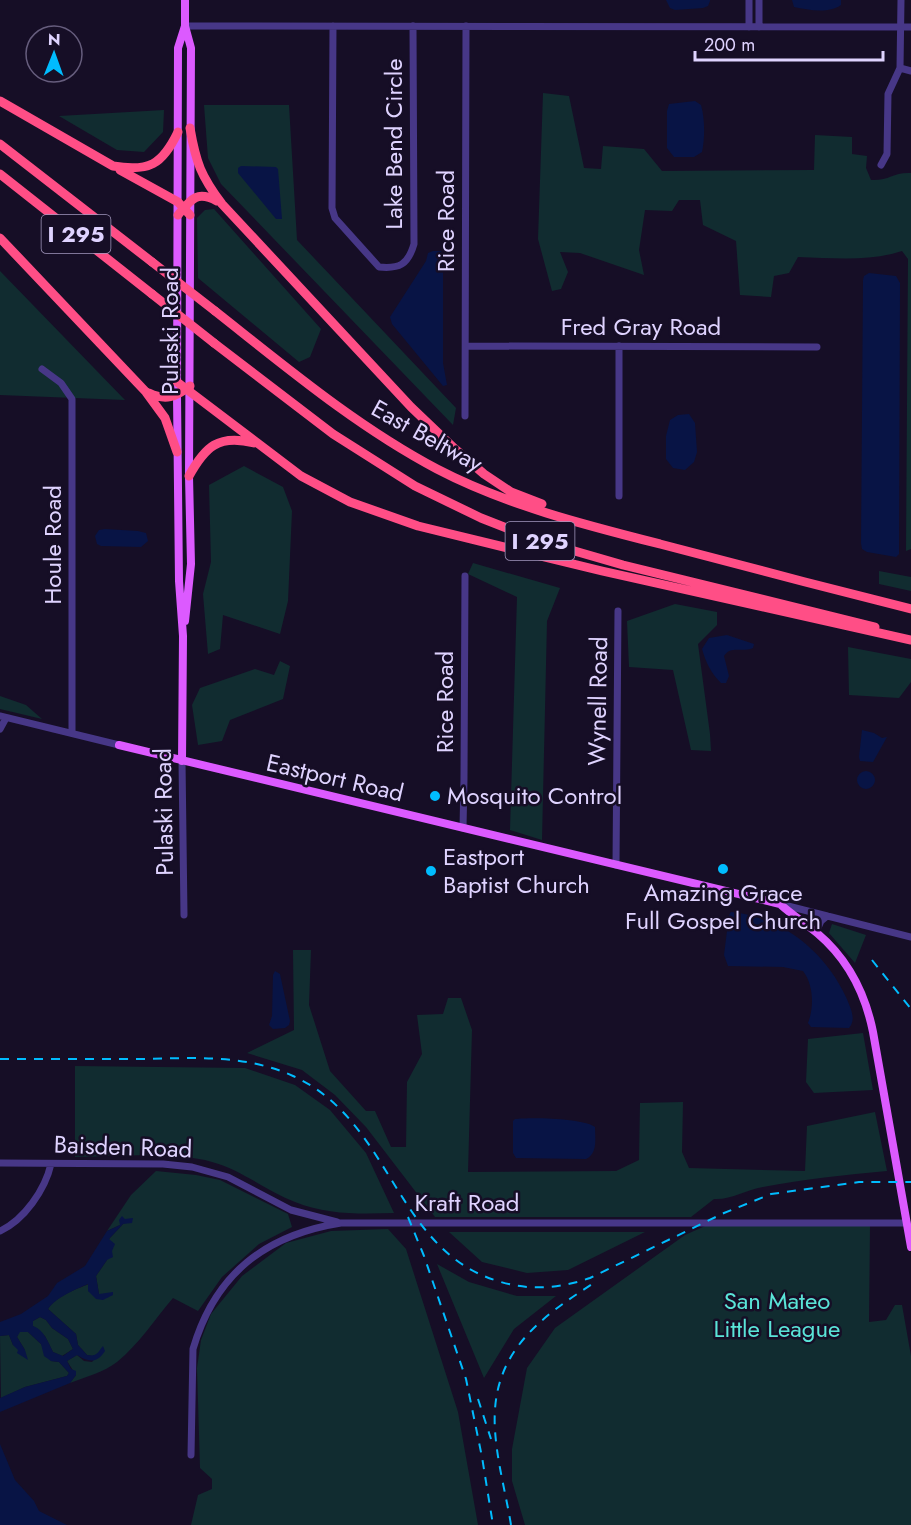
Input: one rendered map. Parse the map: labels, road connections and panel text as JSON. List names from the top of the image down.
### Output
{
  "streets": {
    "highway": ["I 295", "East Beltway"],
    "main road": ["Pulaski Road", "Eastport Road"],
    "street": [
      "Lake Bend Circle",
      "Rice Road",
      "Fred Gray Road",
      "Houle Road",
      "Wynell Road",
      "Baisden Road",
      "Kraft Road"
    ]
  },
  "crossings": [
    ["Rice Road", "Fred Gray Road"],
    ["Rice Road", "Eastport Road"],
    ["Pulaski Road", "Eastport Road"],
    ["Houle Road", "Eastport Road"],
    ["Wynell Road", "Eastport Road"],
    ["Eastport Road", "Kraft Road"],
    ["Baisden Road", "Kraft Road"]
  ],
  "parks": ["San Mateo Little League"],
  "places": ["Mosquito Control", "Amazing Grace Full Gospel Church", "Eastport Baptist Church"],
  "scale_bar": "200 m",
  "north": "top"
}
